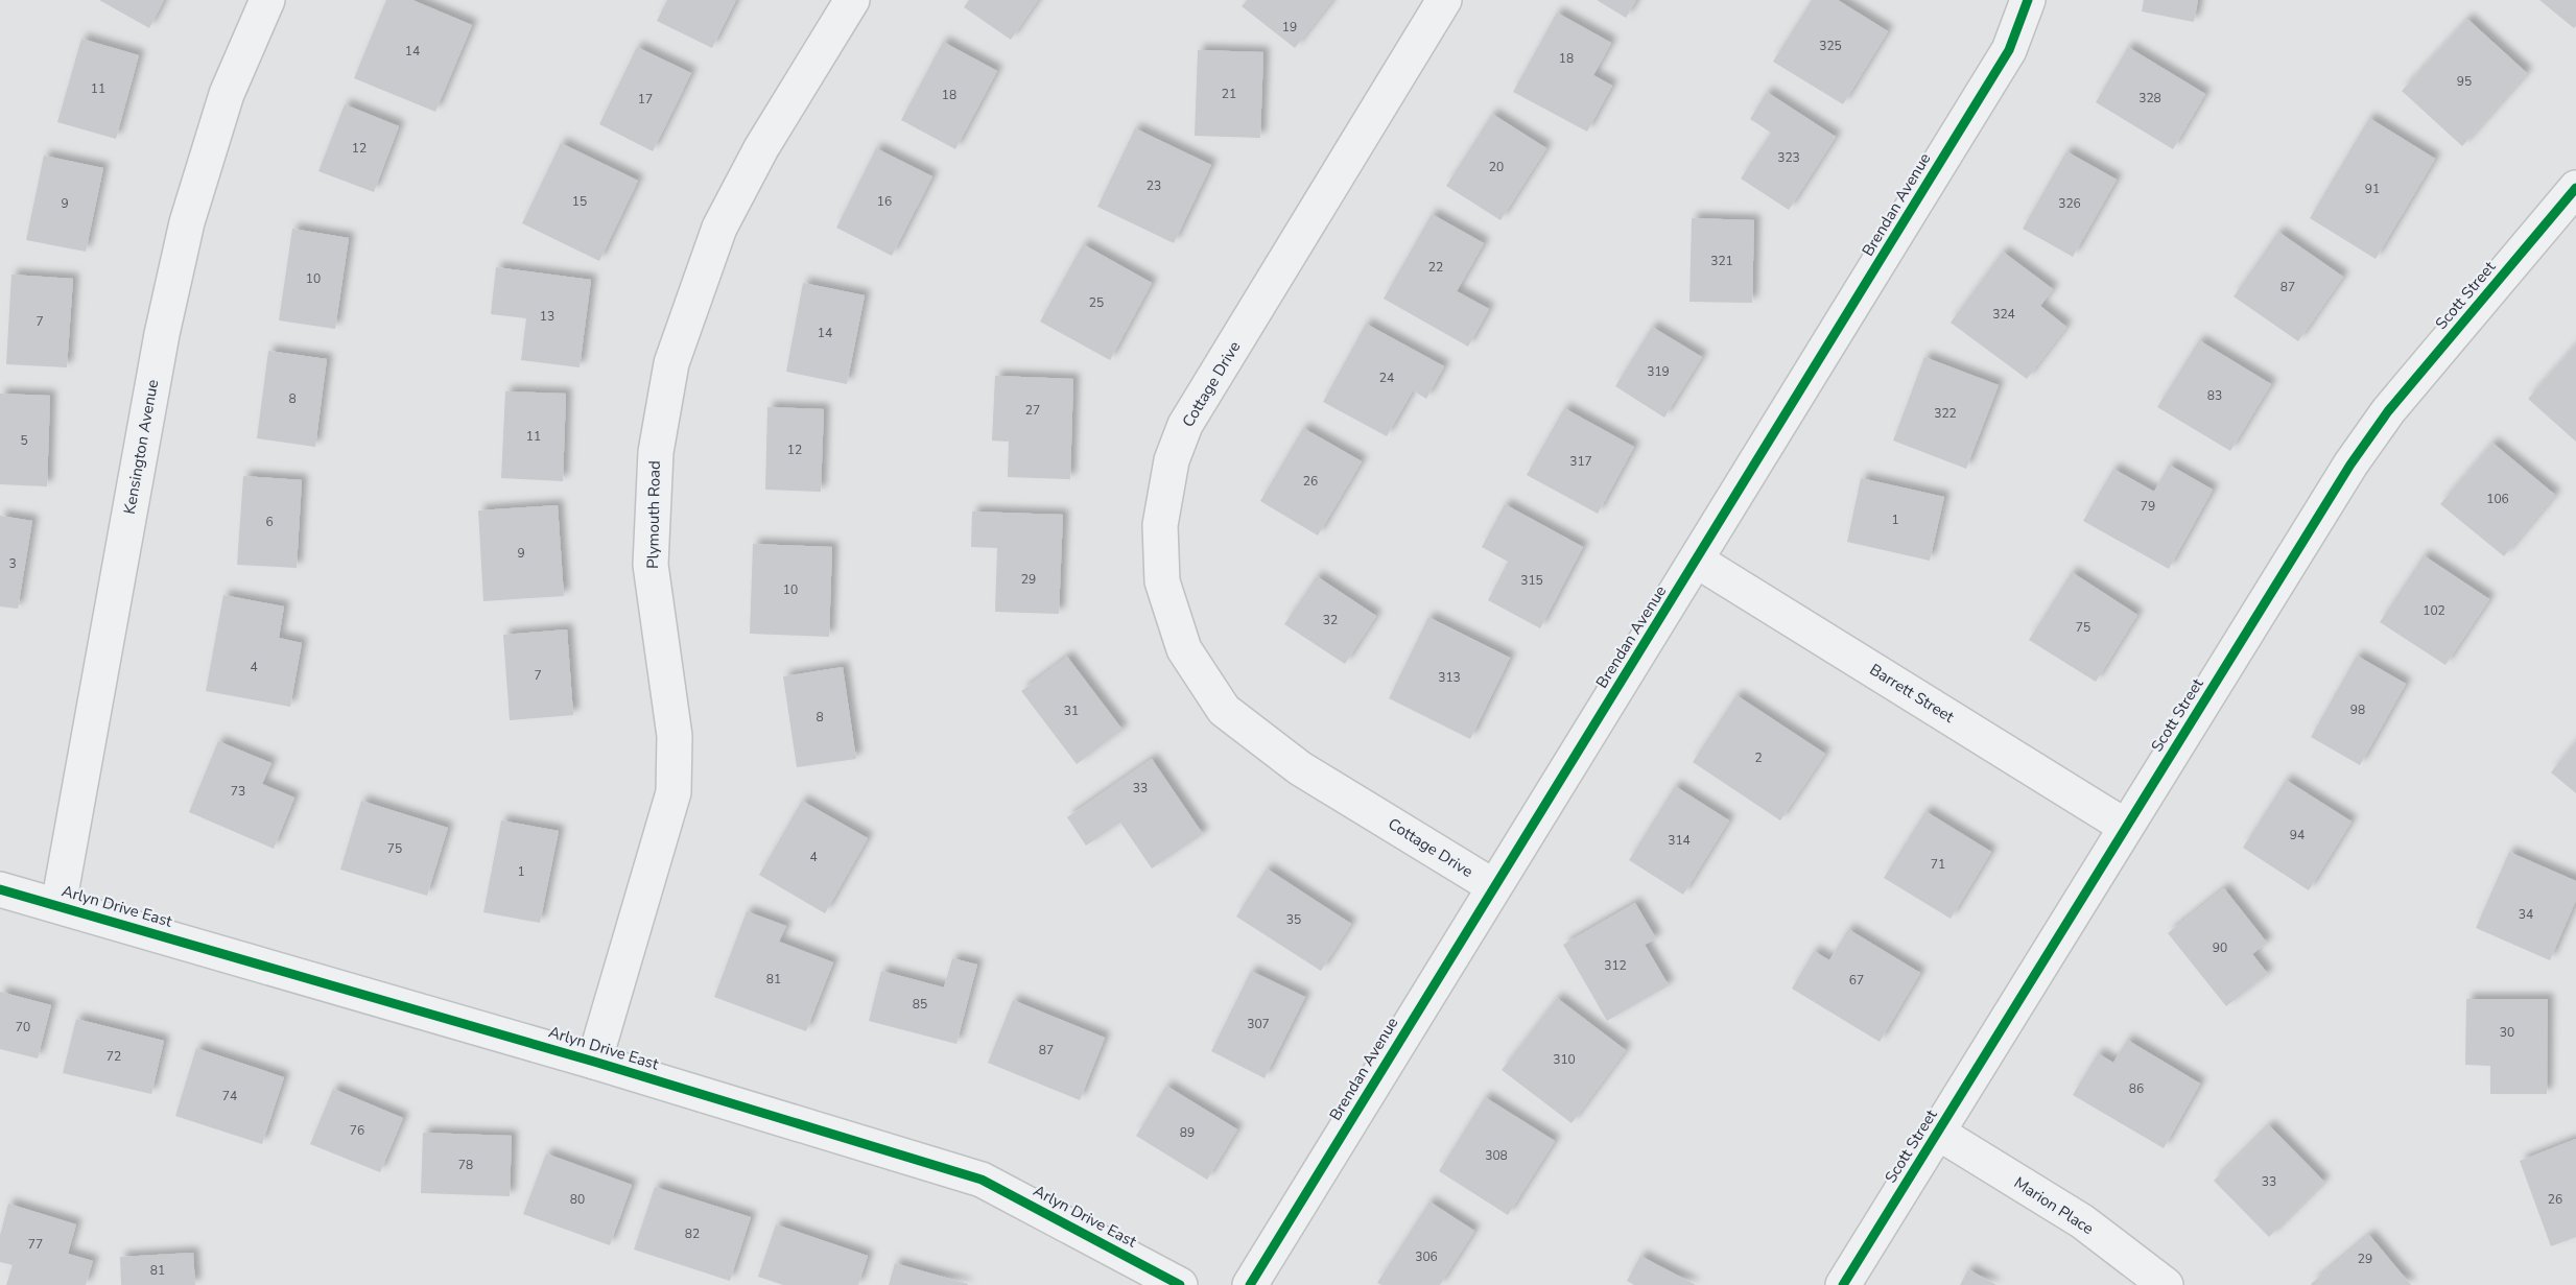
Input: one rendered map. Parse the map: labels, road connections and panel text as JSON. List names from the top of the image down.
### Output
{
  "streets": {
    "street": [
      "Brendan Avenue",
      "Scott Street",
      "Cottage Drive",
      "Kensington Avenue",
      "Plymouth Road",
      "Barrett Street",
      "Arlyn Drive East",
      "Marion Place"
    ]
  },
  "crossings": [
    ["Brendan Avenue", "Cottage Drive"],
    ["Brendan Avenue", "Barrett Street"],
    ["Scott Street", "Barrett Street"],
    ["Scott Street", "Marion Place"],
    ["Kensington Avenue", "Arlyn Drive East"],
    ["Plymouth Road", "Arlyn Drive East"]
  ],
  "house_numbers": [
    "19",
    "325",
    "14",
    "18",
    "95",
    "11",
    "21",
    "18",
    "328",
    "17",
    "12",
    "323",
    "20",
    "23",
    "91",
    "15",
    "16",
    "9",
    "326",
    "321",
    "22",
    "10",
    "87",
    "25",
    "324",
    "13",
    "7",
    "14",
    "319",
    "24",
    "83",
    "8",
    "27",
    "322",
    "11",
    "5",
    "12",
    "317",
    "26",
    "106",
    "79",
    "1",
    "6",
    "9",
    "3",
    "29",
    "315",
    "10",
    "102",
    "32",
    "75",
    "4",
    "7",
    "313",
    "98",
    "31",
    "8",
    "2",
    "33",
    "73",
    "94",
    "314",
    "75",
    "4",
    "71",
    "1",
    "34",
    "35",
    "90",
    "312",
    "81",
    "67",
    "85",
    "307",
    "70",
    "30",
    "87",
    "72",
    "310",
    "86",
    "74",
    "76",
    "89",
    "308",
    "78",
    "33",
    "80",
    "26",
    "82",
    "77",
    "306",
    "29",
    "81"
  ]
}
